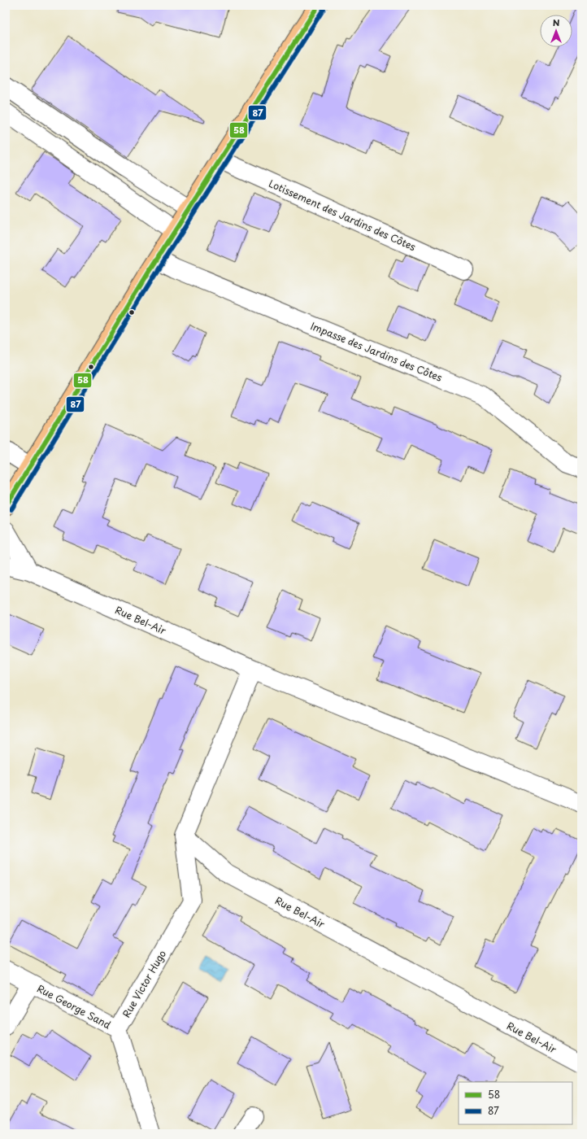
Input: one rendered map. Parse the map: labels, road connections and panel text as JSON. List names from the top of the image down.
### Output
{
  "streets": {
    "street": [
      "Lotissement des Jardins des Côtes",
      "Impasse des Jardins des Côtes",
      "Rue Bel-Air",
      "Rue Victor Hugo",
      "Rue George Sand"
    ]
  },
  "crossings": [
    ["Rue Bel-Air", "Rue Victor Hugo"],
    ["Rue Victor Hugo", "Rue George Sand"]
  ],
  "lines": ["transit line 58", "transit line 87"],
  "legend": ["58", "87"],
  "north": "top"
}
